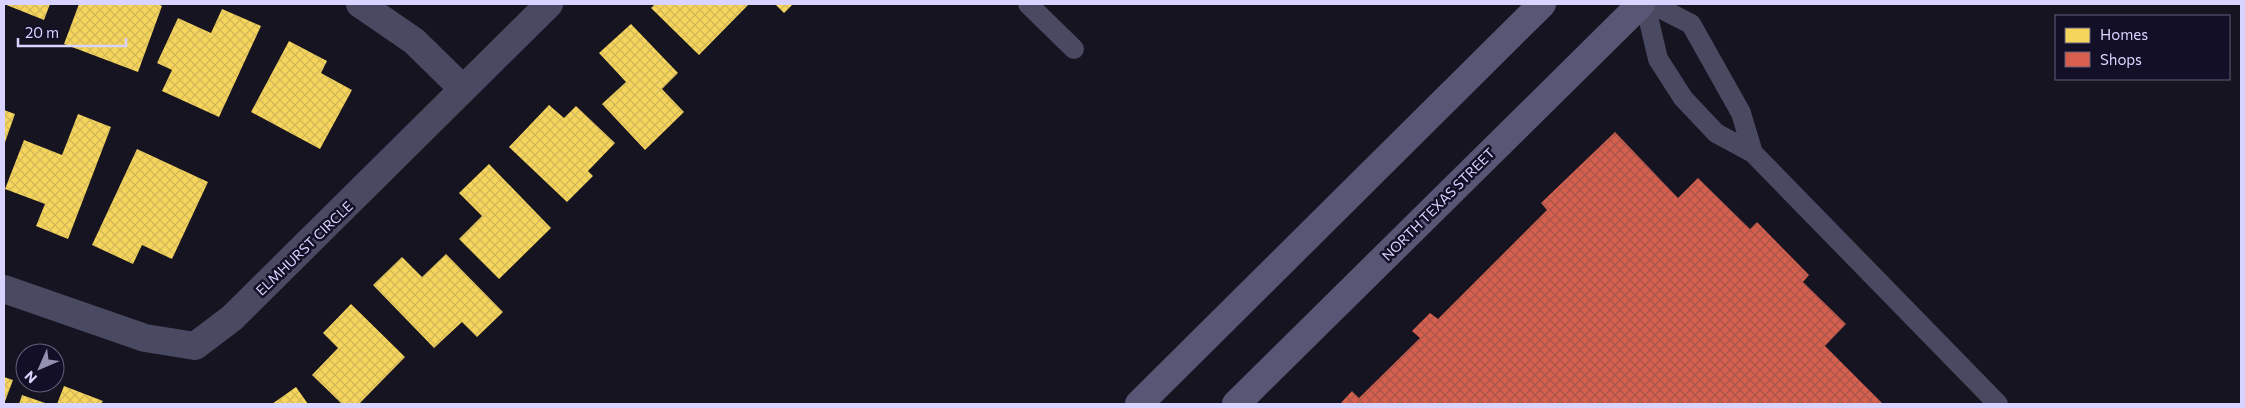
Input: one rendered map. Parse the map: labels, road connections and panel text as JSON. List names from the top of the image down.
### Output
{
  "streets": {
    "main road": ["NORTH TEXAS STREET"],
    "street": ["ELMHURST CIRCLE"]
  },
  "legend": ["Homes", "Shops"],
  "scale_bar": "20 m",
  "north": "bottom left"
}
